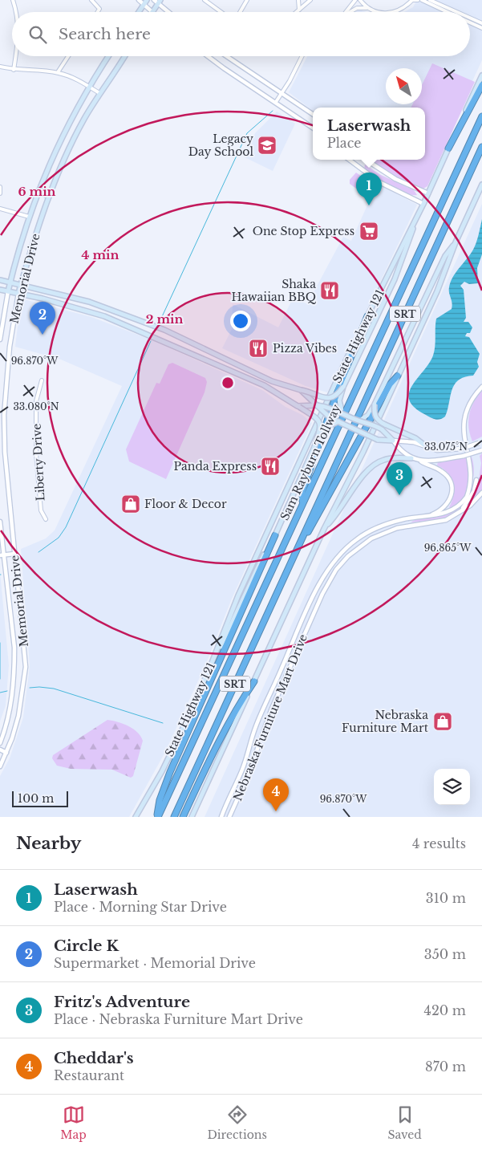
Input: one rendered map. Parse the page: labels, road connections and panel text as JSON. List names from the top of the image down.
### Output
{
  "streets": {
    "highway": ["SRT", "Sam Rayburn Tollway"],
    "main road": ["Memorial Drive", "State Highway 121"],
    "street": ["Liberty Drive", "Nebraska Furniture Mart Drive"]
  },
  "places": {
    "school or university": ["Legacy Day School"],
    "supermarket": ["One Stop Express"],
    "restaurant": ["Shaka Hawaiian BBQ", "Pizza Vibes", "Panda Express"],
    "shop": ["Floor & Decor", "Nebraska Furniture Mart"]
  },
  "scale_bar": "100 m",
  "north": "top left",
  "page": {
    "search": "Search here",
    "popup": ["Laserwash", "Place"],
    "pins": [
      "1",
      "2",
      "3",
      "4"
    ],
    "scale": "100 m",
    "heading": ["Nearby", "4 results"],
    "list": [
      {
        "mark": "1",
        "name": "Laserwash",
        "note": "Place · Morning Star Drive",
        "value": "310 m"
      },
      {
        "mark": "2",
        "name": "Circle K",
        "note": "Supermarket · Memorial Drive",
        "value": "350 m"
      },
      {
        "mark": "3",
        "name": "Fritz's Adventure",
        "note": "Place · Nebraska Furniture Mart Drive",
        "value": "420 m"
      },
      {
        "mark": "4",
        "name": "Cheddar's",
        "note": "Restaurant",
        "value": "870 m"
      }
    ],
    "nav": ["Map", "Directions", "Saved"]
  },
  "coordinates": [
    "96.870°W",
    "33.080°N",
    "33.075°N",
    "96.865°W"
  ],
  "rings": ["6 min", "4 min", "2 min"]
}
